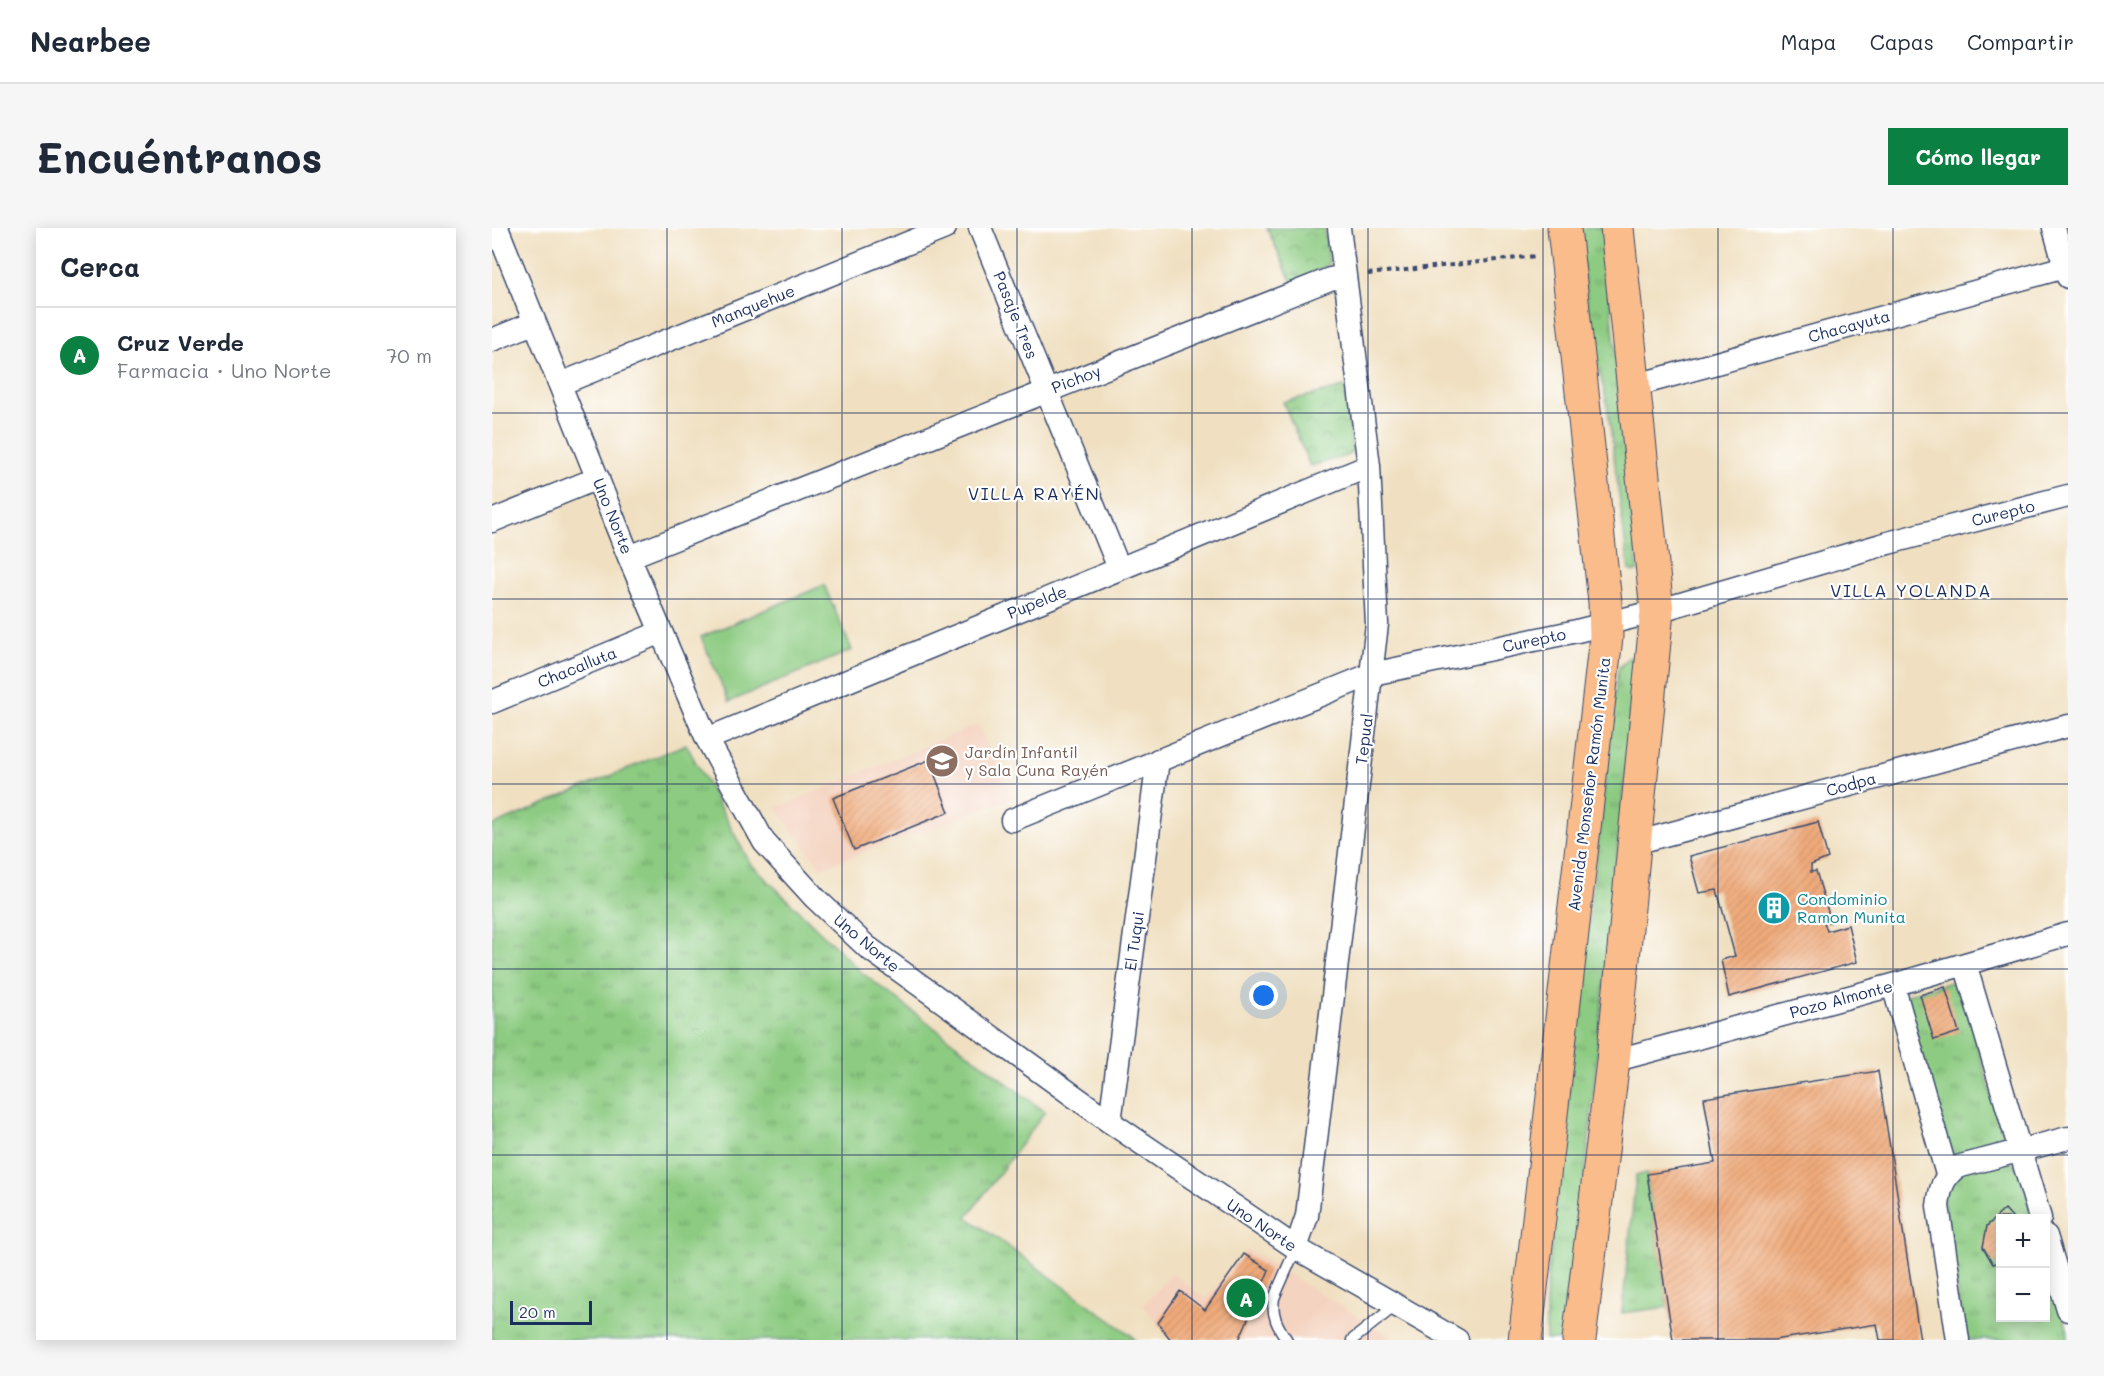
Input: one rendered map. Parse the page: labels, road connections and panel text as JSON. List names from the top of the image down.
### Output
{
  "streets": {
    "main road": ["Avenida Monseñor Ramón Munita"],
    "street": [
      "Manquehue",
      "Pasaje Tres",
      "Chacayuta",
      "Pichoy",
      "Curepto",
      "Uno Norte",
      "Pupelde",
      "Chacalluta",
      "Tepual",
      "Codpa",
      "El Tuqui",
      "Pozo Almonte"
    ]
  },
  "crossings": [
    ["Manquehue", "Uno Norte"],
    ["Pasaje Tres", "Pichoy"],
    ["Pasaje Tres", "Pupelde"],
    ["Pichoy", "Uno Norte"],
    ["Pichoy", "Tepual"],
    ["Curepto", "Tepual"],
    ["Curepto", "Avenida Monseñor Ramón Munita"],
    ["Curepto", "El Tuqui"],
    ["Uno Norte", "Pupelde"],
    ["Uno Norte", "Chacalluta"],
    ["Uno Norte", "Tepual"],
    ["Uno Norte", "El Tuqui"],
    ["Pupelde", "Tepual"]
  ],
  "districts": ["VILLA RAYÉN", "VILLA YOLANDA"],
  "places": {
    "school or university": ["Jardín Infantil y Sala Cuna Rayén"],
    "building": ["Condominio Ramon Munita"]
  },
  "scale_bar": "20 m",
  "page": {
    "header": "Nearbee",
    "nav": ["Mapa", "Capas", "Compartir"],
    "buttons": "Cómo llegar",
    "title": "Encuéntranos",
    "heading": "Cerca",
    "list": [
      {
        "mark": "A",
        "name": "Cruz Verde",
        "note": "Farmacia · Uno Norte",
        "value": "70 m"
      }
    ],
    "map_buttons": ["+", "−"],
    "pins": "A",
    "scale": "20 m"
  }
}
